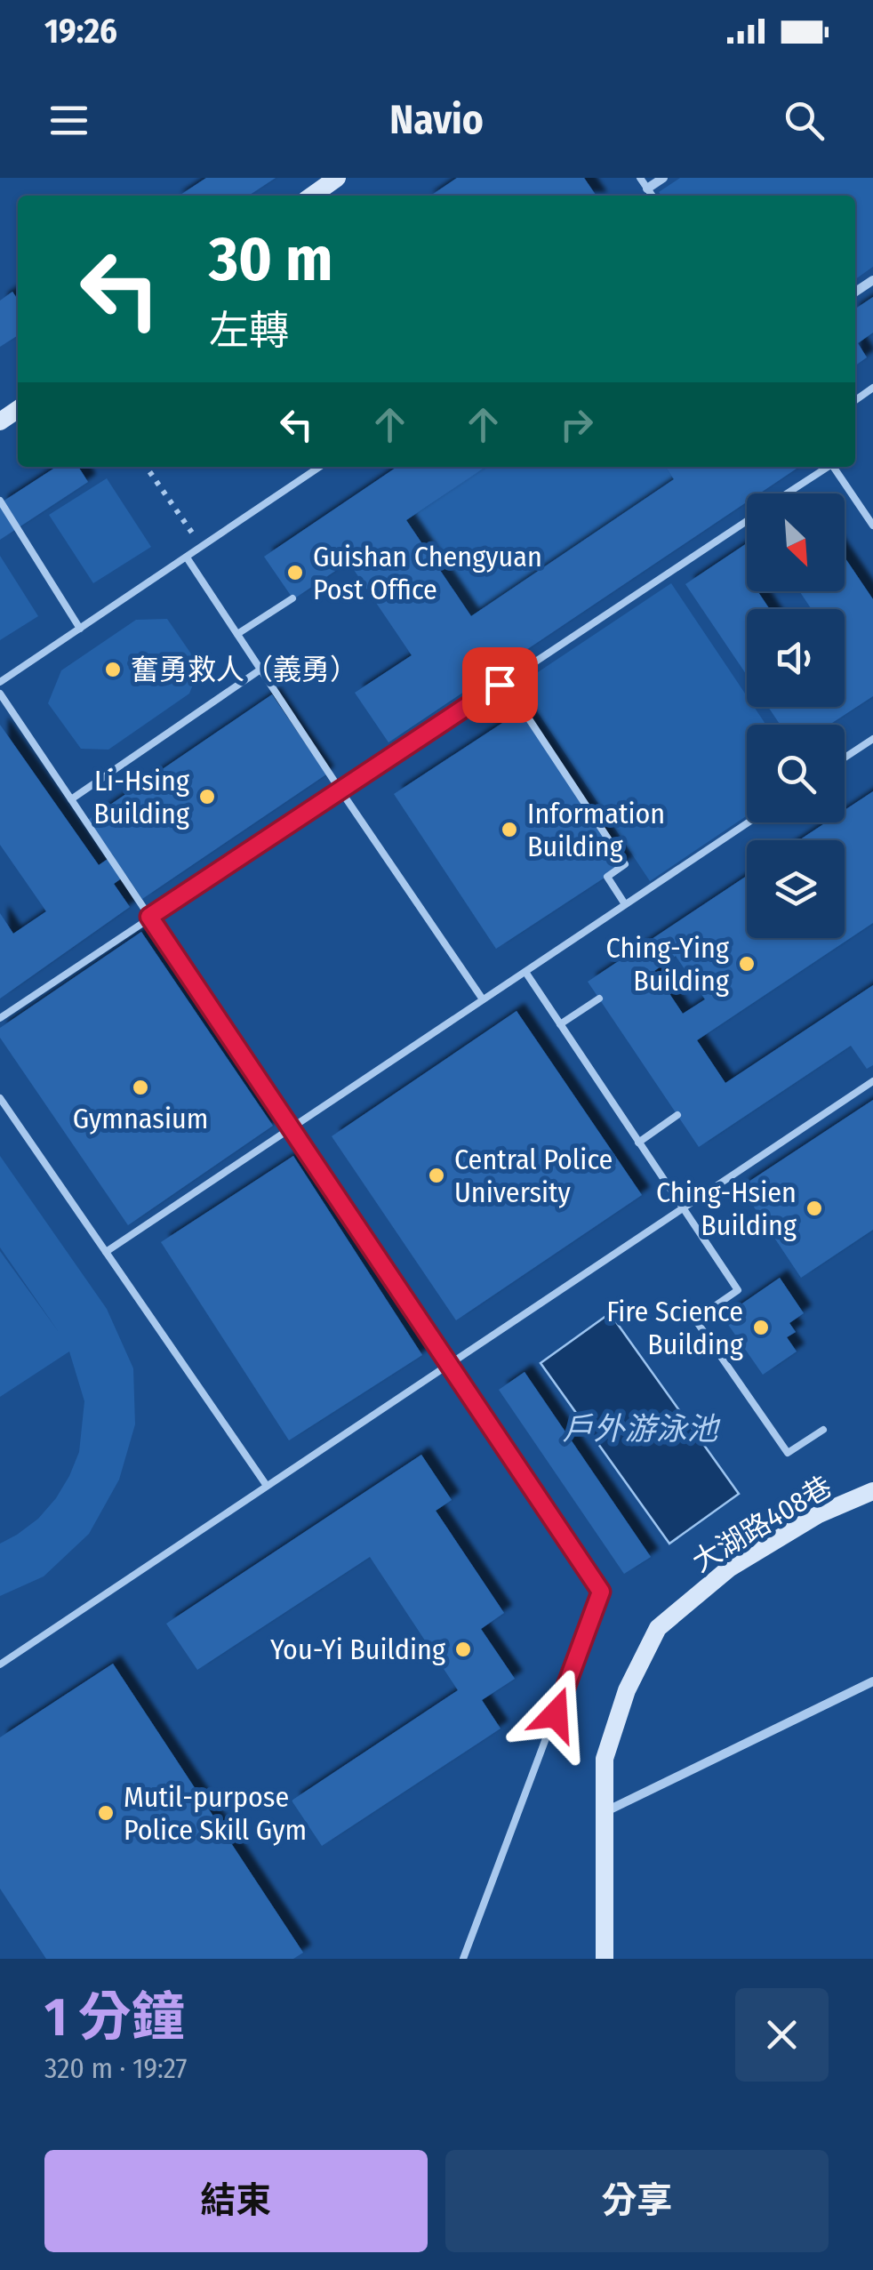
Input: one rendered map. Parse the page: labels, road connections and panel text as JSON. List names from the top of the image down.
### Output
{
  "streets": {
    "street": ["大湖路408巷"]
  },
  "water": ["戶外游泳池"],
  "places": [
    "Guishan Chengyuan Post Office",
    "奮勇救人（義勇）",
    "Li-Hsing Building",
    "Information Building",
    "Ching-Ying Building",
    "Gymnasium",
    "Central Police University",
    "Ching-Hsien Building",
    "Fire Science Building",
    "You-Yi Building",
    "Mutil-purpose Police Skill Gym"
  ],
  "north": "bottom right",
  "page": {
    "status": "19:26",
    "header": "Navio",
    "turn": ["30 m", "左轉"],
    "heading": ["1 分鐘", "320 m · 19:27"],
    "buttons": ["結束", "分享"]
  }
}
